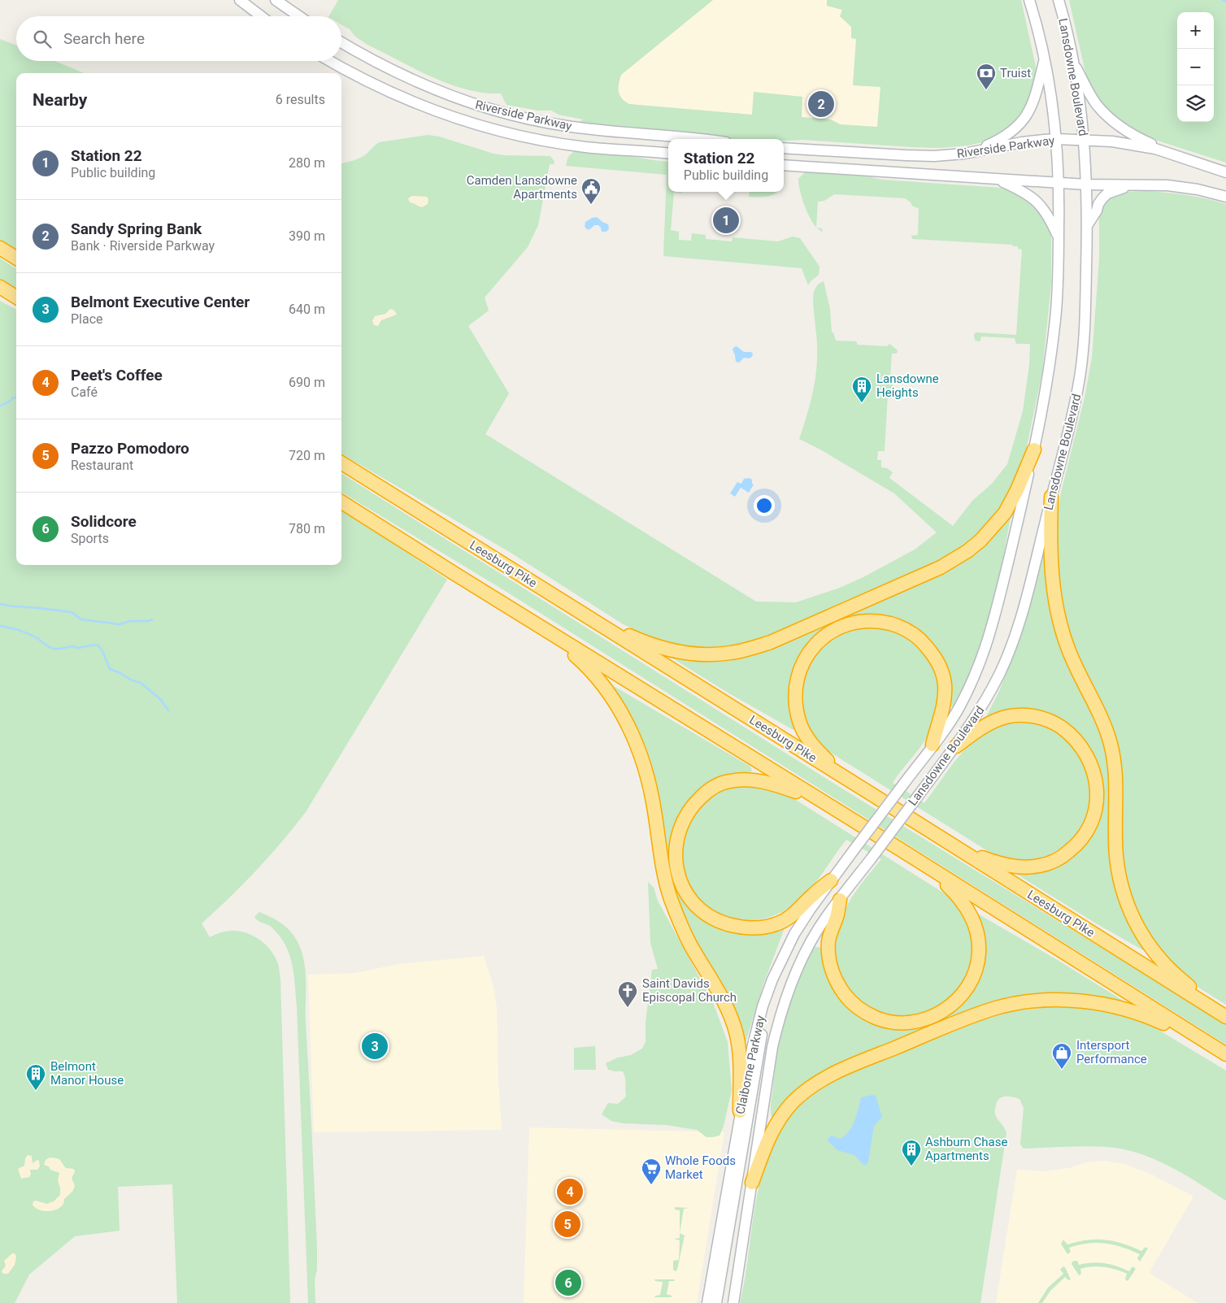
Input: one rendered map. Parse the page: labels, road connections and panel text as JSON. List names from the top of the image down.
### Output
{
  "streets": {
    "highway": ["Leesburg Pike"],
    "main road": ["Lansdowne Boulevard", "Riverside Parkway", "Claiborne Parkway"]
  },
  "crossings": [
    ["Lansdowne Boulevard", "Riverside Parkway"],
    ["Lansdowne Boulevard", "Claiborne Parkway"]
  ],
  "places": {
    "bank": ["Truist"],
    "public building": ["Camden Lansdowne Apartments"],
    "building": ["Lansdowne Heights", "Belmont Manor House", "Ashburn Chase Apartments"],
    "church": ["Saint Davids Episcopal Church"],
    "shop": ["Intersport Performance"],
    "supermarket": ["Whole Foods Market"]
  },
  "page": {
    "map_buttons": ["+", "−"],
    "search": "Search here",
    "heading": ["Nearby", "6 results"],
    "pins": [
      "2",
      "1",
      "3",
      "4",
      "5",
      "6"
    ],
    "list": [
      {
        "mark": "1",
        "name": "Station 22",
        "note": "Public building",
        "value": "280 m"
      },
      {
        "mark": "2",
        "name": "Sandy Spring Bank",
        "note": "Bank · Riverside Parkway",
        "value": "390 m"
      },
      {
        "mark": "3",
        "name": "Belmont Executive Center",
        "note": "Place",
        "value": "640 m"
      },
      {
        "mark": "4",
        "name": "Peet's Coffee",
        "note": "Café",
        "value": "690 m"
      },
      {
        "mark": "5",
        "name": "Pazzo Pomodoro",
        "note": "Restaurant",
        "value": "720 m"
      },
      {
        "mark": "6",
        "name": "Solidcore",
        "note": "Sports",
        "value": "780 m"
      }
    ],
    "popup": ["Station 22", "Public building"]
  }
}
